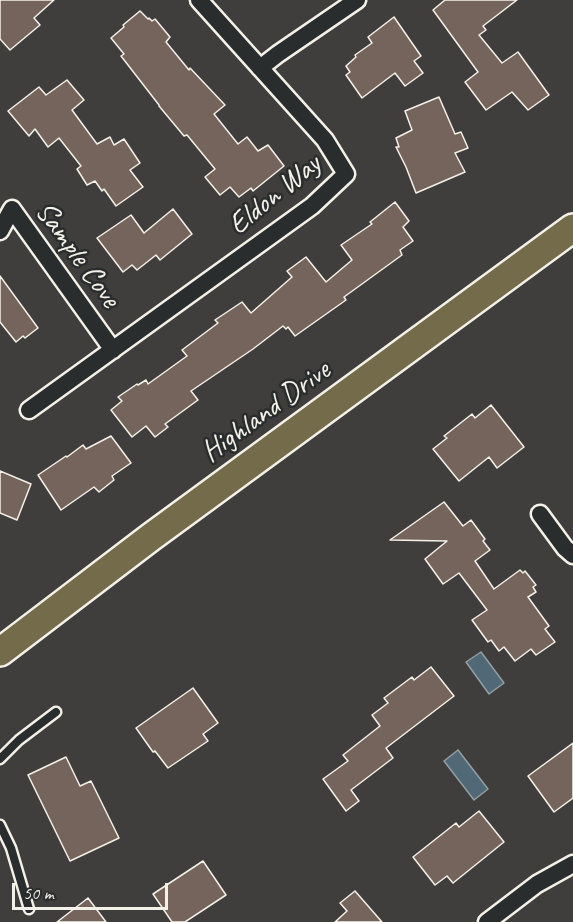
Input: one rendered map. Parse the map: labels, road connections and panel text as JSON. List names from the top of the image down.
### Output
{
  "streets": {
    "main road": ["Highland Drive"],
    "street": ["Eldon Way", "Sample Cove"]
  },
  "crossings": [
    ["Eldon Way", "Sample Cove"]
  ],
  "scale_bar": "50 m"
}
